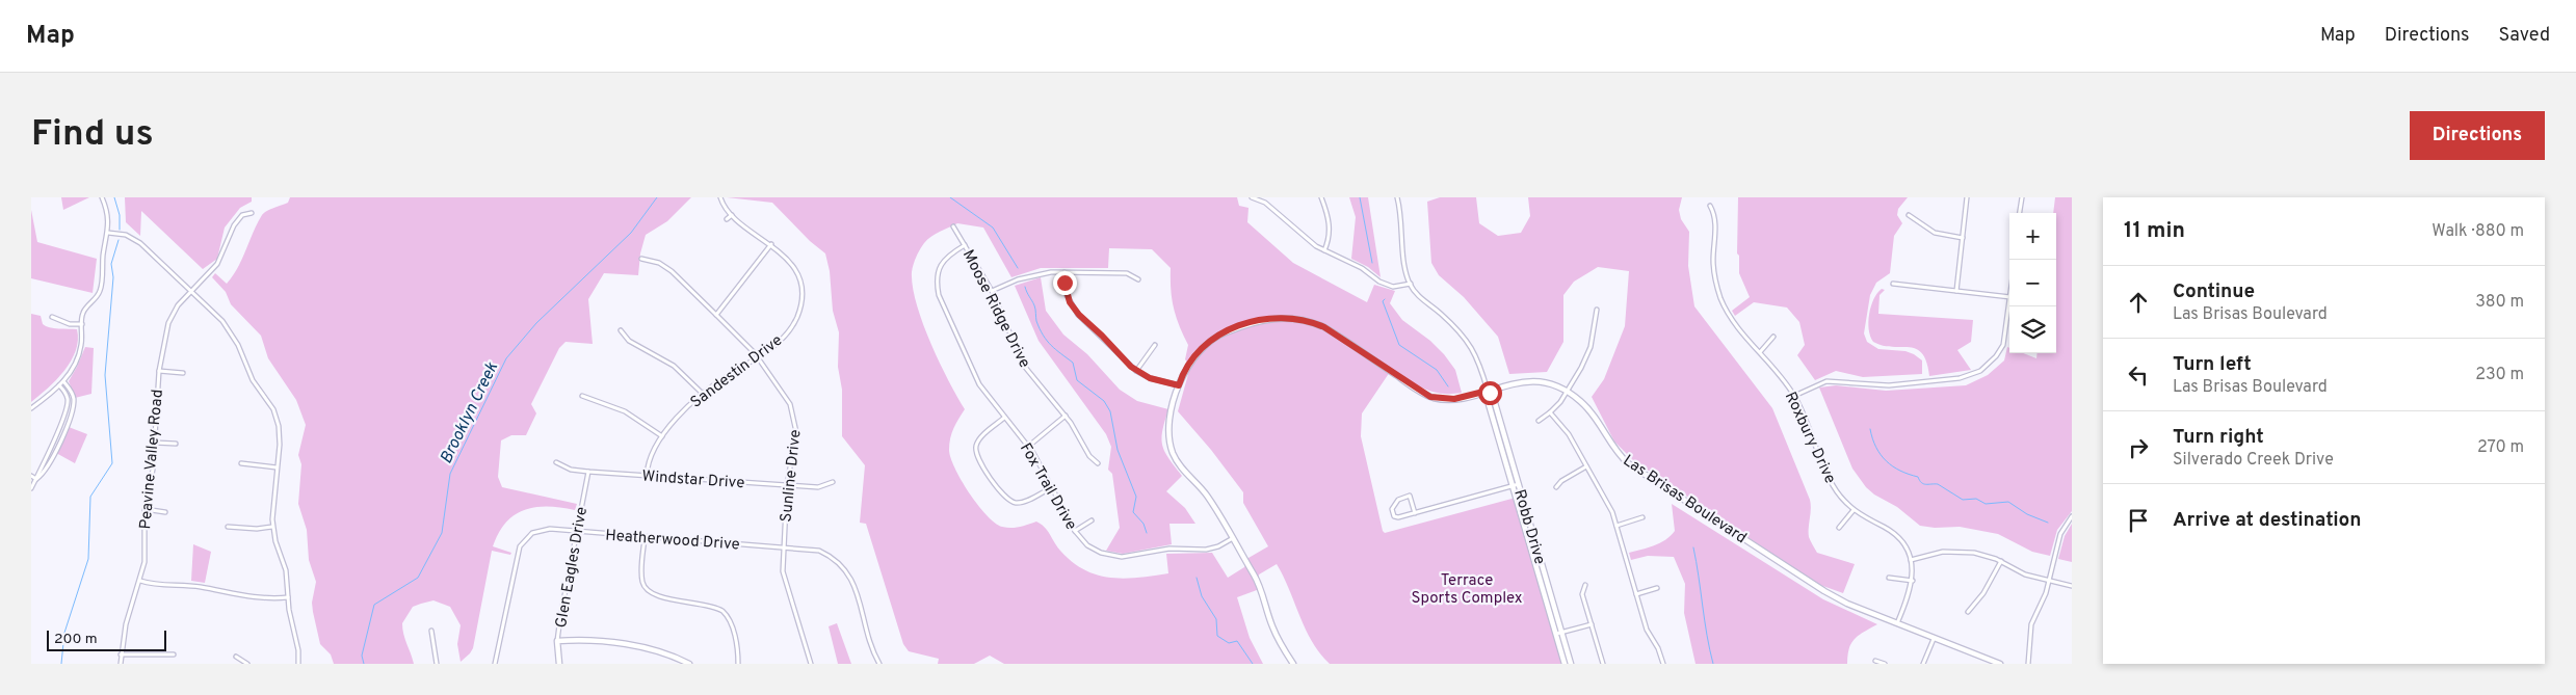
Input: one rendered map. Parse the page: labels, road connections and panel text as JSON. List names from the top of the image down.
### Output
{
  "streets": {
    "street": [
      "Moose Ridge Drive",
      "Sandestin Drive",
      "Roxbury Drive",
      "Peavine Valley Road",
      "Sunline Drive",
      "Windstar Drive",
      "Fox Trail Drive",
      "Las Brisas Boulevard",
      "Robb Drive",
      "Heatherwood Drive",
      "Glen Eagles Drive"
    ]
  },
  "crossings": [
    ["Moose Ridge Drive", "Fox Trail Drive"],
    ["Sandestin Drive", "Sunline Drive"],
    ["Sandestin Drive", "Windstar Drive"],
    ["Roxbury Drive", "Las Brisas Boulevard"],
    ["Sunline Drive", "Windstar Drive"],
    ["Sunline Drive", "Heatherwood Drive"],
    ["Windstar Drive", "Glen Eagles Drive"],
    ["Fox Trail Drive", "Las Brisas Boulevard"],
    ["Las Brisas Boulevard", "Robb Drive"],
    ["Heatherwood Drive", "Glen Eagles Drive"]
  ],
  "water": ["Brooklyn Creek"],
  "parks": ["Terrace Sports Complex"],
  "scale_bar": "200 m",
  "page": {
    "header": "Map",
    "nav": ["Map", "Directions", "Saved"],
    "buttons": "Directions",
    "title": "Find us",
    "heading": ["11 min", "Walk · 880 m"],
    "map_buttons": ["+", "−"],
    "list": [
      ["Continue", "Las Brisas Boulevard", "380 m"],
      ["Turn left", "Las Brisas Boulevard", "230 m"],
      ["Turn right", "Silverado Creek Drive", "270 m"],
      "Arrive at destination"
    ],
    "scale": "200 m"
  }
}
